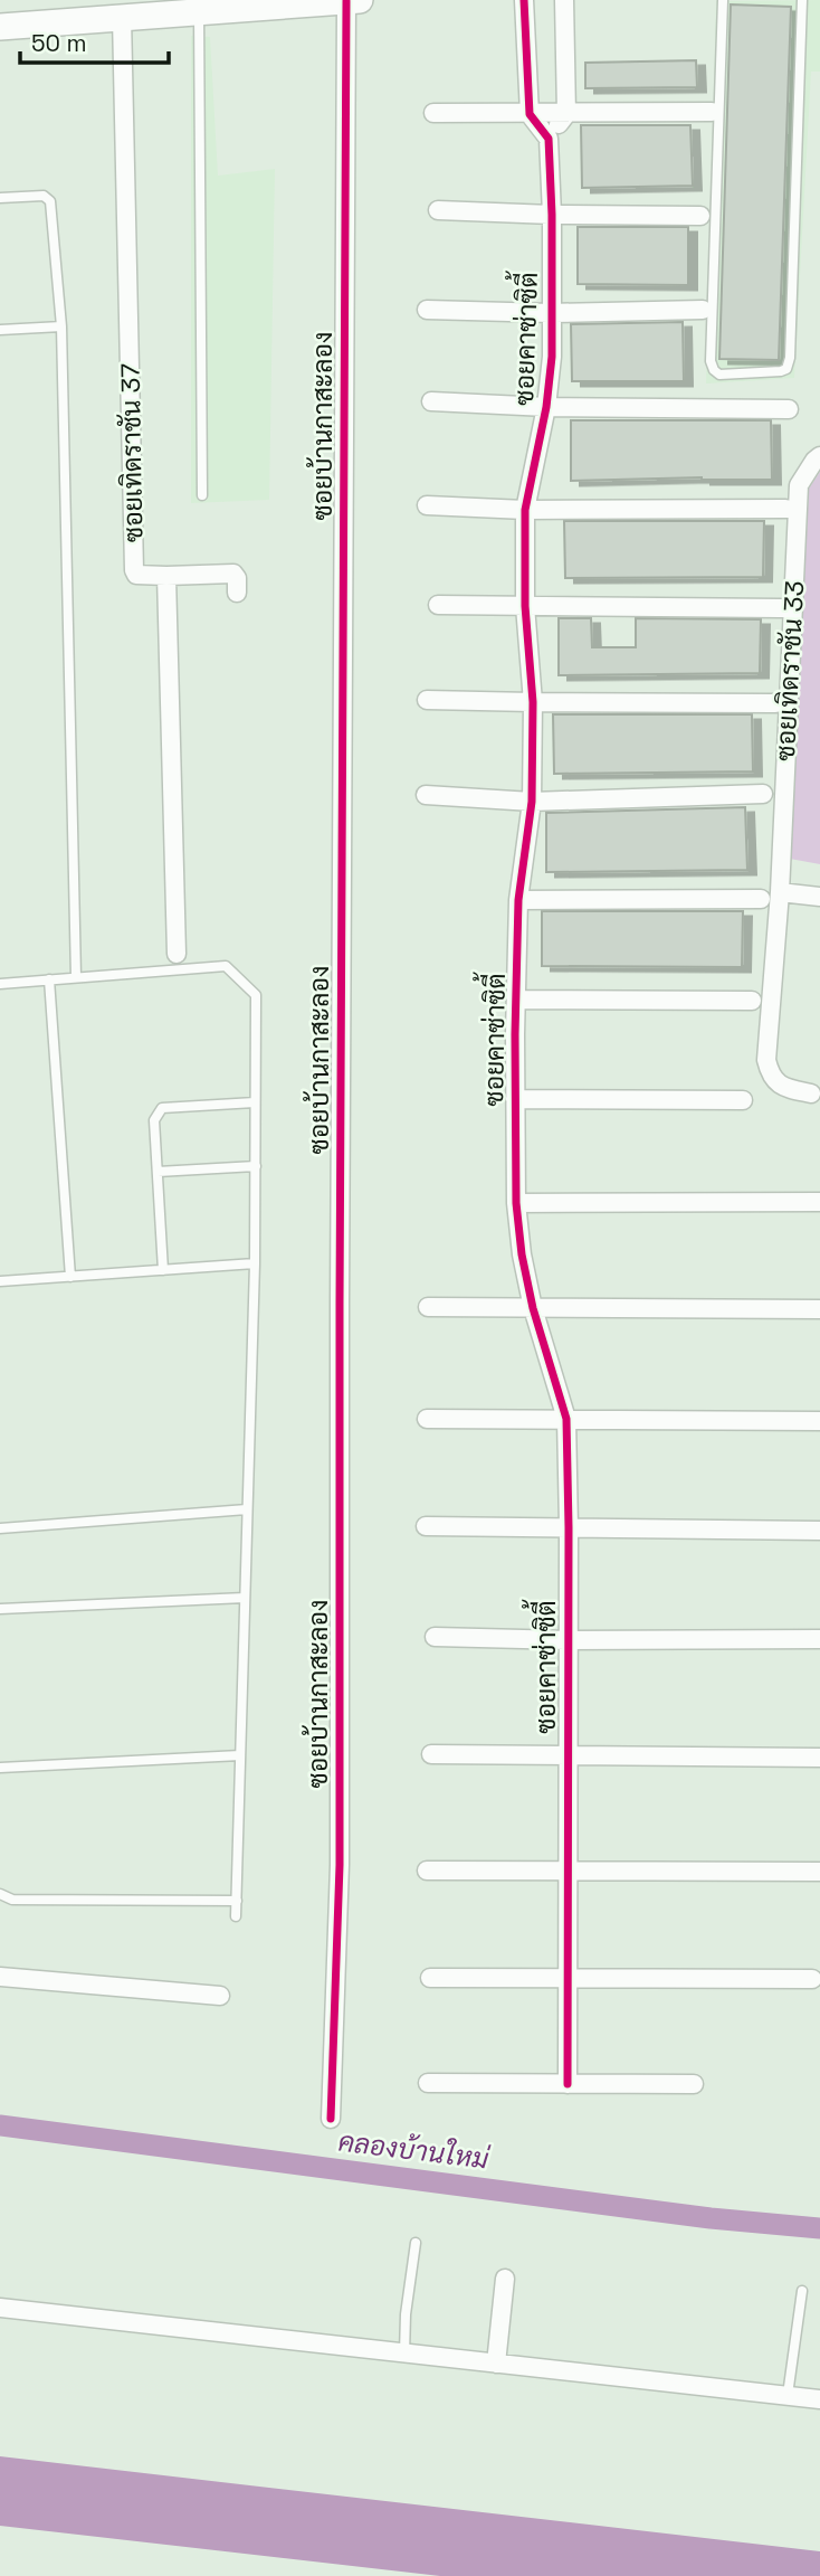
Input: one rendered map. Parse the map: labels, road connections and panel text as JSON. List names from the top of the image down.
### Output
{
  "streets": {
    "street": [
      "ซอยคาซ่าซิตี้",
      "ซอยบ้านกาสะลอง",
      "ซอยเทิดราชัน 37",
      "ซอยเทิดราชัน 33"
    ]
  },
  "water": ["คลองบ้านใหม่"],
  "scale_bar": "50 m"
}
